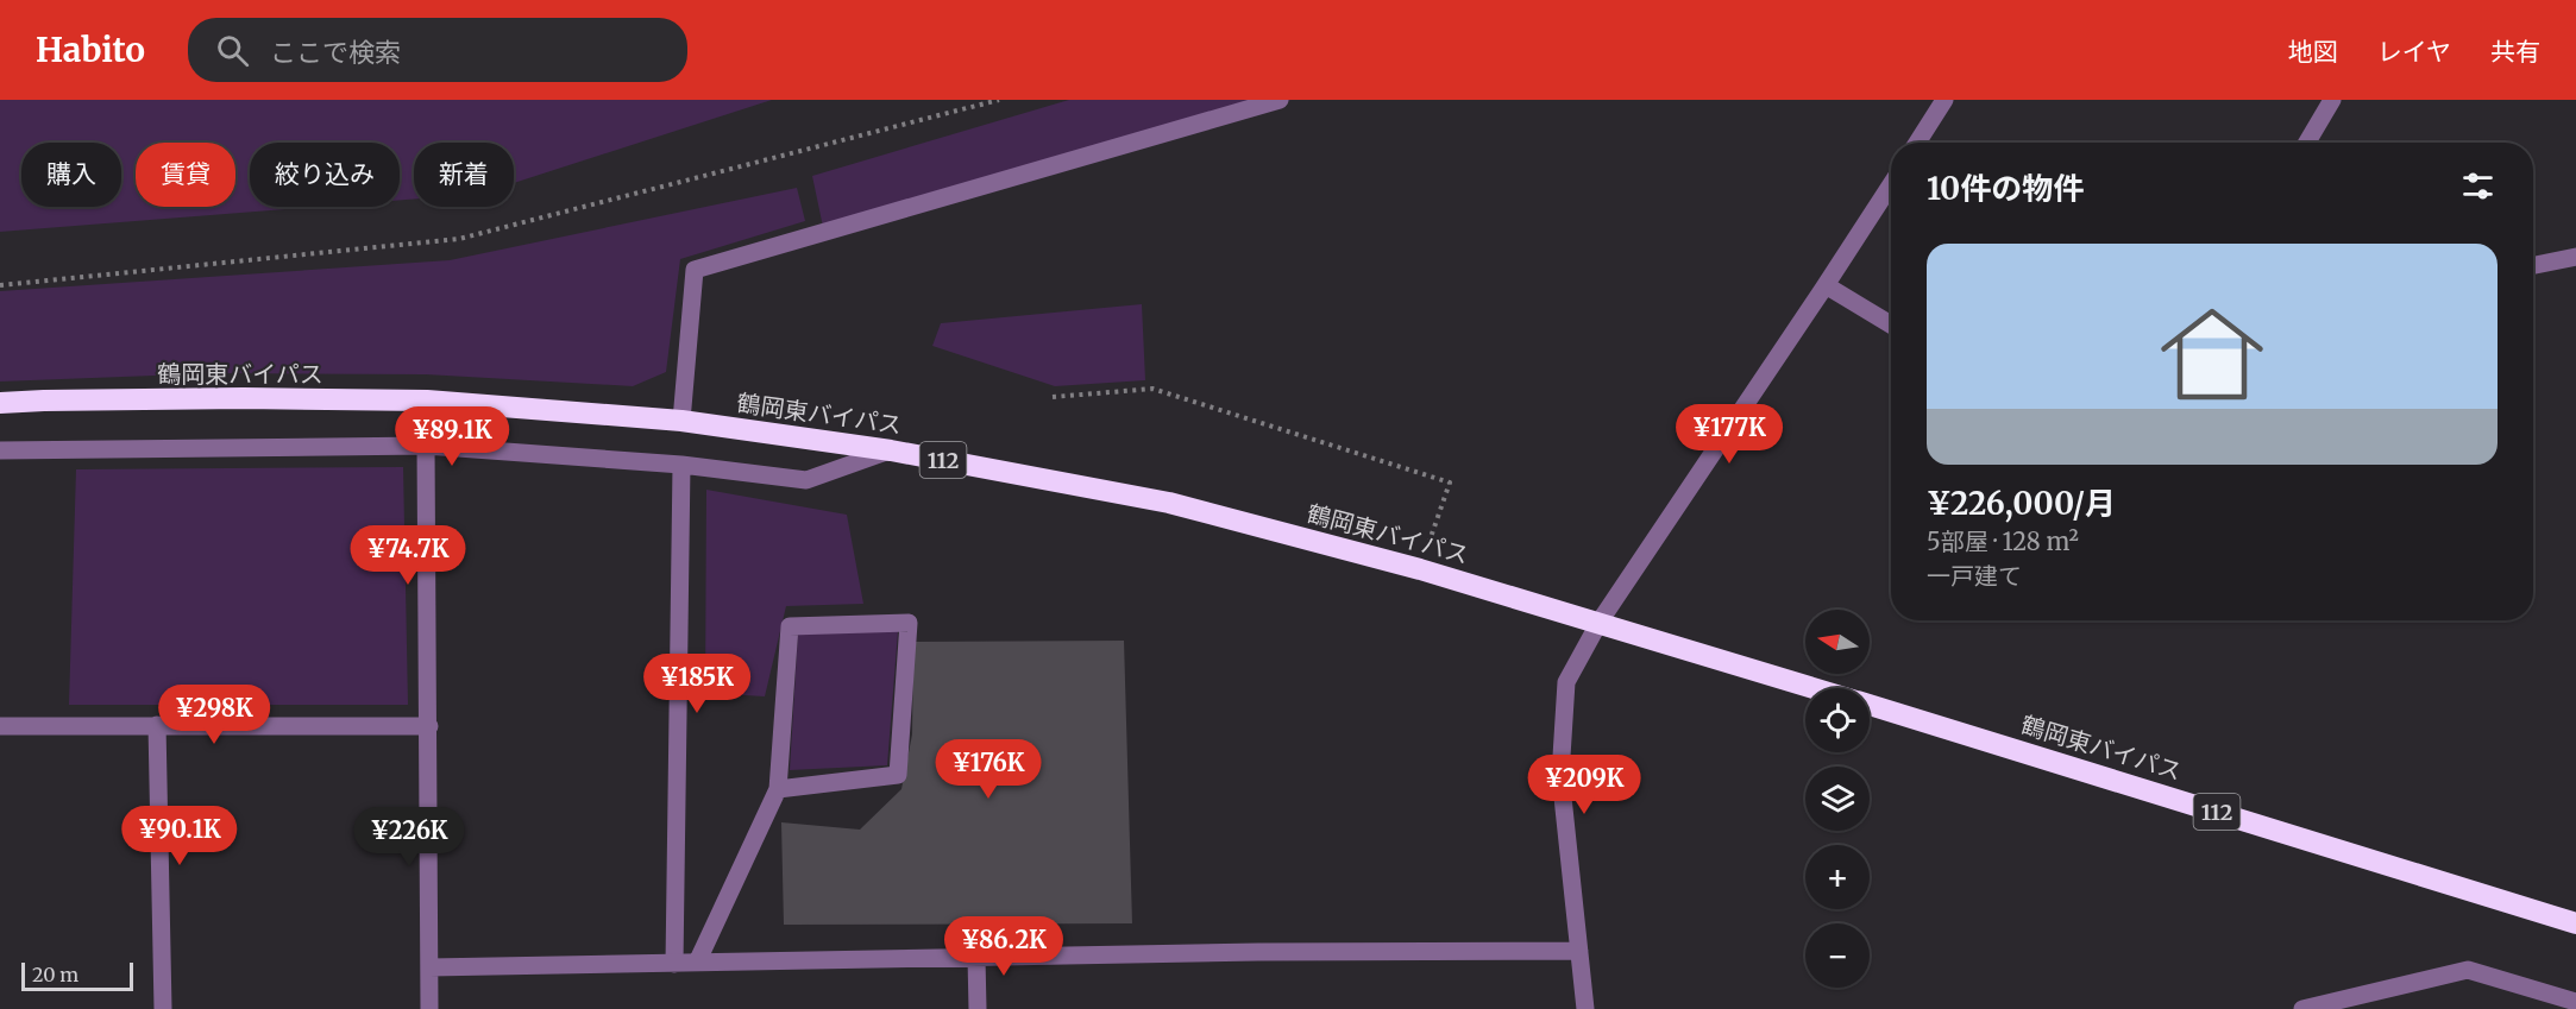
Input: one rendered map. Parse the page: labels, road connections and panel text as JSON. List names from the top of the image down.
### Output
{
  "streets": {
    "highway": ["鶴岡東バイパス", "112"]
  },
  "scale_bar": "20 m",
  "north": "left",
  "page": {
    "header": "Habito",
    "search": "ここで検索",
    "nav": ["地図", "レイヤ", "共有"],
    "chip": [
      "購入",
      "賃貸",
      "絞り込み",
      "新着"
    ],
    "heading": "10件の物件",
    "list": [
      {
        "name": "¥226,000/月",
        "note": "5部屋 · 128 m² · 一戸建て"
      }
    ],
    "price": [
      "¥177K",
      "¥89.1K",
      "¥74.7K",
      "¥185K",
      "¥298K",
      "¥176K",
      "¥209K",
      "¥90.1K",
      "¥226K",
      "¥86.2K"
    ],
    "map_buttons": ["+", "−"],
    "scale": "20 m"
  }
}
